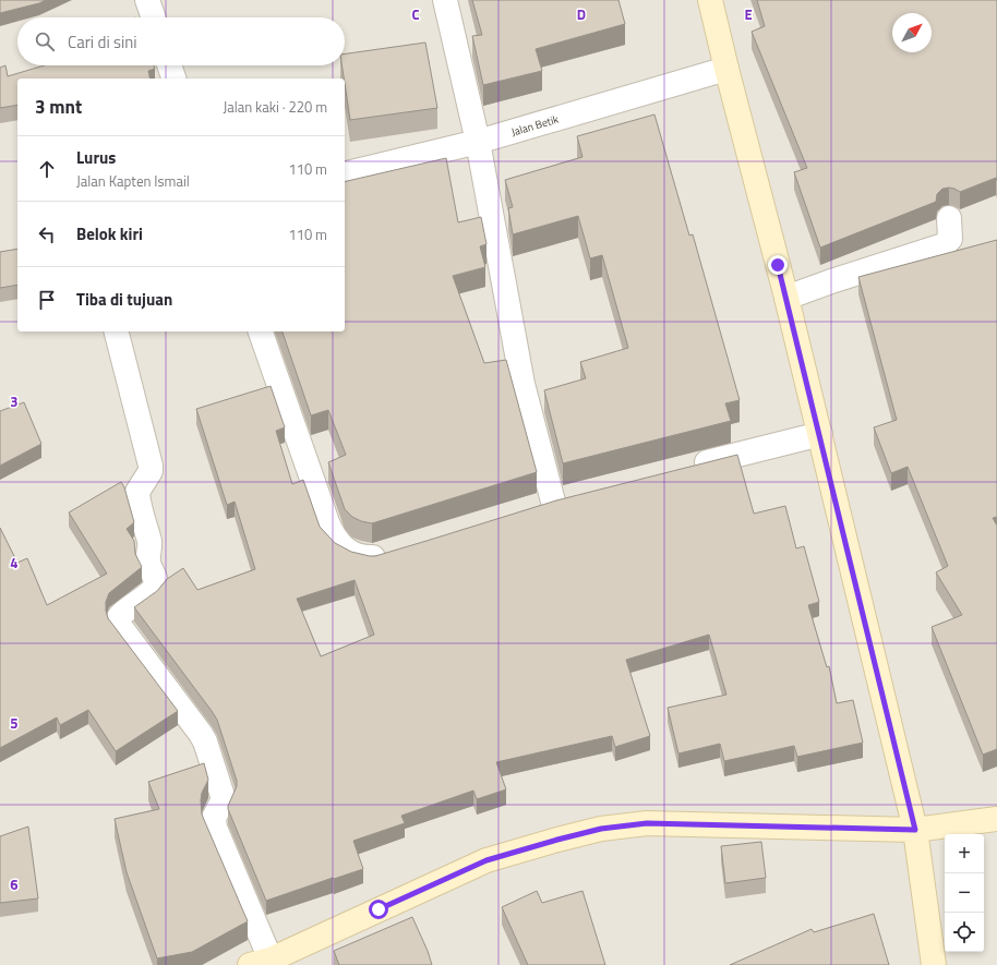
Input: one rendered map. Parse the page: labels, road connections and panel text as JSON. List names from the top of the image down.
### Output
{
  "streets": {
    "street": ["Jalan Betik"]
  },
  "north": "top right",
  "page": {
    "search": "Cari di sini",
    "heading": ["3 mnt", "Jalan kaki · 220 m"],
    "list": [
      ["Lurus", "Jalan Kapten Ismail", "110 m"],
      ["Belok kiri", "110 m"],
      "Tiba di tujuan"
    ],
    "map_buttons": ["+", "−"]
  },
  "grid": {
    "columns": ["C", "D", "E"],
    "rows": [
      "3",
      "4",
      "5",
      "6"
    ]
  }
}
